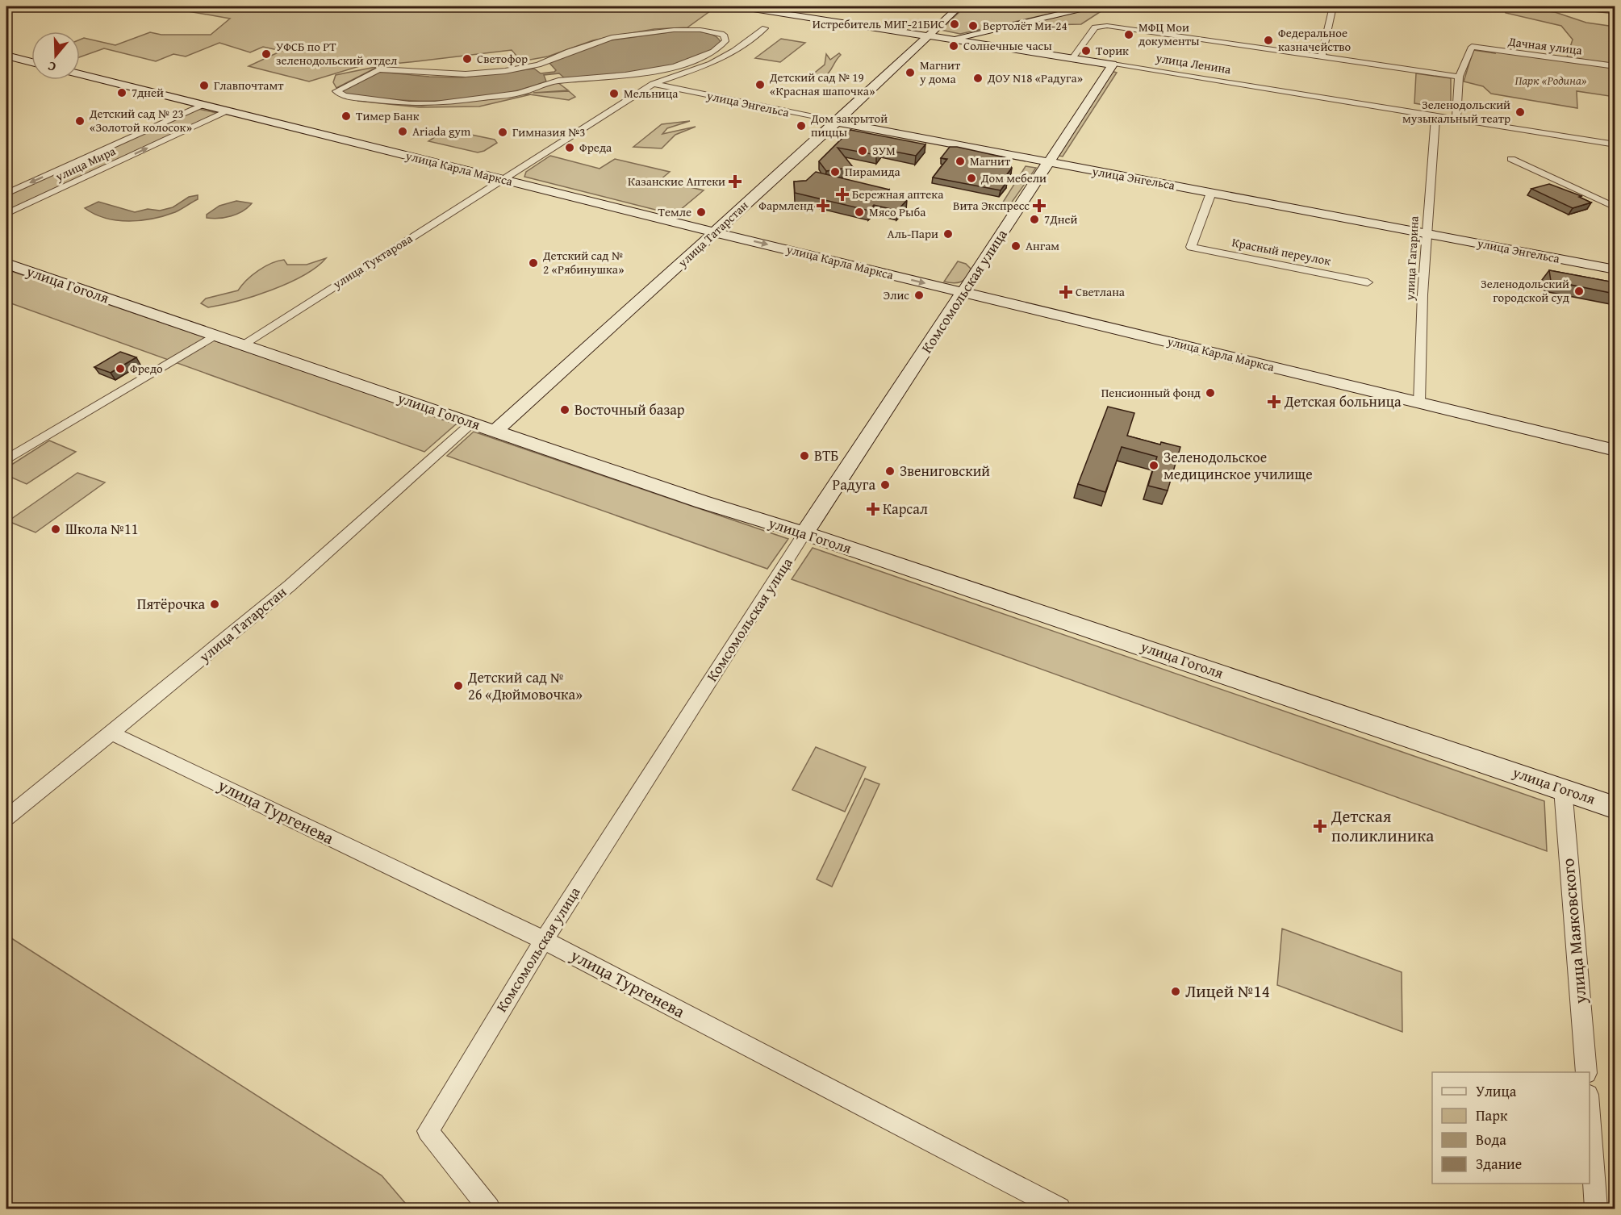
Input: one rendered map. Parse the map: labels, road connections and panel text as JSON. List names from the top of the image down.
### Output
{
  "streets": {
    "street": [
      "Дачная улица",
      "улица Ленина",
      "улица Энгельса",
      "улица Мира",
      "улица Карла Маркса",
      "улица Татарстан",
      "Красный переулок",
      "улица Гагарина",
      "улица Туктарова",
      "улица Гоголя",
      "Комсомольская улица",
      "улица Тургенева",
      "улица Маяковского"
    ]
  },
  "crossings": [
    ["улица Ленина", "улица Татарстан"],
    ["улица Ленина", "улица Гагарина"],
    ["улица Ленина", "Комсомольская улица"],
    ["улица Энгельса", "улица Татарстан"],
    ["улица Энгельса", "Красный переулок"],
    ["улица Энгельса", "улица Гагарина"],
    ["улица Энгельса", "улица Туктарова"],
    ["улица Энгельса", "Комсомольская улица"],
    ["улица Мира", "улица Карла Маркса"],
    ["улица Карла Маркса", "улица Татарстан"],
    ["улица Карла Маркса", "улица Гагарина"],
    ["улица Карла Маркса", "улица Туктарова"],
    ["улица Карла Маркса", "Комсомольская улица"],
    ["улица Татарстан", "улица Гоголя"],
    ["улица Татарстан", "улица Тургенева"],
    ["улица Туктарова", "улица Гоголя"],
    ["улица Гоголя", "Комсомольская улица"],
    ["улица Гоголя", "улица Маяковского"],
    ["Комсомольская улица", "улица Тургенева"]
  ],
  "parks": ["Парк «Родина»"],
  "places": {
    "other": [
      "Истребитель МИГ-21БИС",
      "Вертолёт Ми-24",
      "МФЦ Мои документы",
      "Федеральное казначейство",
      "Солнечные часы",
      "Торик",
      "УФСБ по РТ зеленодольский отдел",
      "Светофор",
      "Магнит у дома",
      "ДОУ N18 «Радуга»",
      "Детский сад № 19 «Красная шапочка»",
      "Главпочтамт",
      "7дней",
      "Мельница",
      "Зеленодольский музыкальный театр",
      "Тимер Банк",
      "Детский сад № 23 «Золотой колосок»",
      "Дом закрытой пиццы",
      "Ariada gym",
      "Гимназия №3",
      "Фреда",
      "ЗУМ",
      "Магнит",
      "Пирамида",
      "Дом мебели",
      "Темле",
      "Мясо Рыба",
      "7Дней",
      "Аль-Пари",
      "Ангам",
      "Детский сад № 2 «Рябинушка»",
      "Зеленодольский городской суд",
      "Элис",
      "Фредо",
      "Пенсионный фонд",
      "Восточный базар",
      "ВТБ",
      "Зеленодольское медицинское училище",
      "Звениговский",
      "Радуга",
      "Школа №11",
      "Пятёрочка",
      "Детский сад № 26 «Дюймовочка»",
      "Лицей №14"
    ],
    "health": [
      "Казанские Аптеки",
      "Бережная аптека",
      "Фармленд",
      "Вита Экспресс",
      "Светлана",
      "Детская больница",
      "Карсал",
      "Детская поликлиника"
    ]
  },
  "legend": [
    "Улица",
    "Парк",
    "Вода",
    "Здание"
  ],
  "north": "bottom"
}
